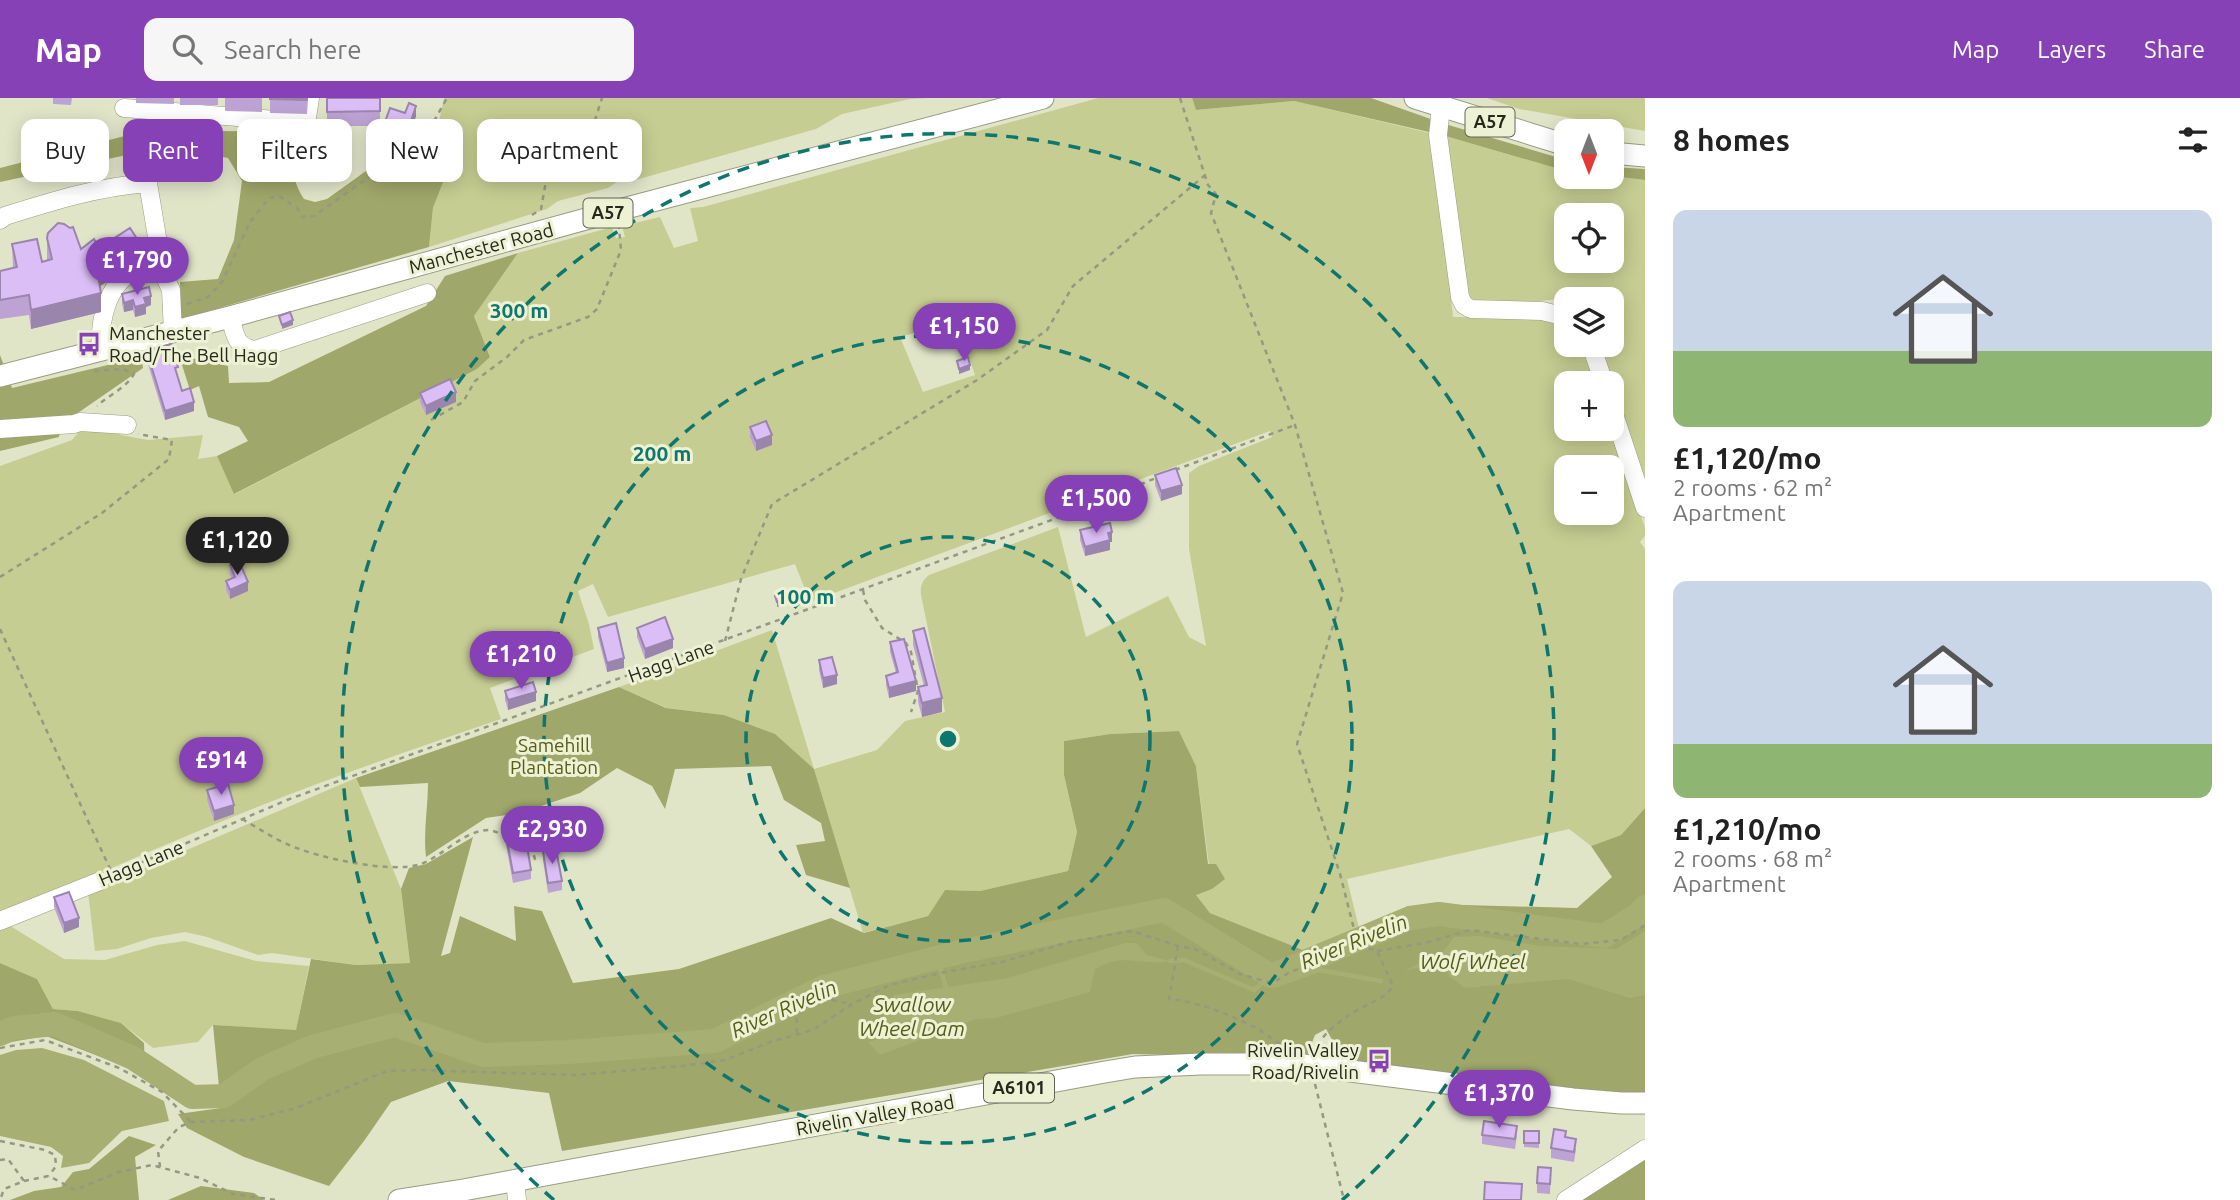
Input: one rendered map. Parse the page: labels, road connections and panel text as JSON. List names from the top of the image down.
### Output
{
  "streets": {
    "main road": [
      "A57",
      "Manchester Road",
      "A6101",
      "Rivelin Valley Road"
    ],
    "street": ["Hagg Lane"]
  },
  "water": ["River Rivelin", "Wolf Wheel", "Swallow Wheel Dam"],
  "parks": ["Samehill Plantation"],
  "places": {
    "bus stop": ["Manchester Road/The Bell Hagg", "Rivelin Valley Road/Rivelin"]
  },
  "north": "bottom",
  "page": {
    "header": "Map",
    "search": "Search here",
    "nav": ["Map", "Layers", "Share"],
    "heading": "8 homes",
    "map_buttons": ["+", "−"],
    "chip": [
      "Buy",
      "Rent",
      "Filters",
      "New",
      "Apartment"
    ],
    "list": [
      {
        "name": "£1,120/mo",
        "note": "2 rooms · 62 m² · Apartment"
      },
      {
        "name": "£1,210/mo",
        "note": "2 rooms · 68 m² · Apartment"
      }
    ],
    "price": [
      "£1,790",
      "£1,150",
      "£1,500",
      "£1,120",
      "£1,210",
      "£914",
      "£2,930",
      "£1,370"
    ]
  },
  "rings": ["300 m", "200 m", "100 m"]
}
